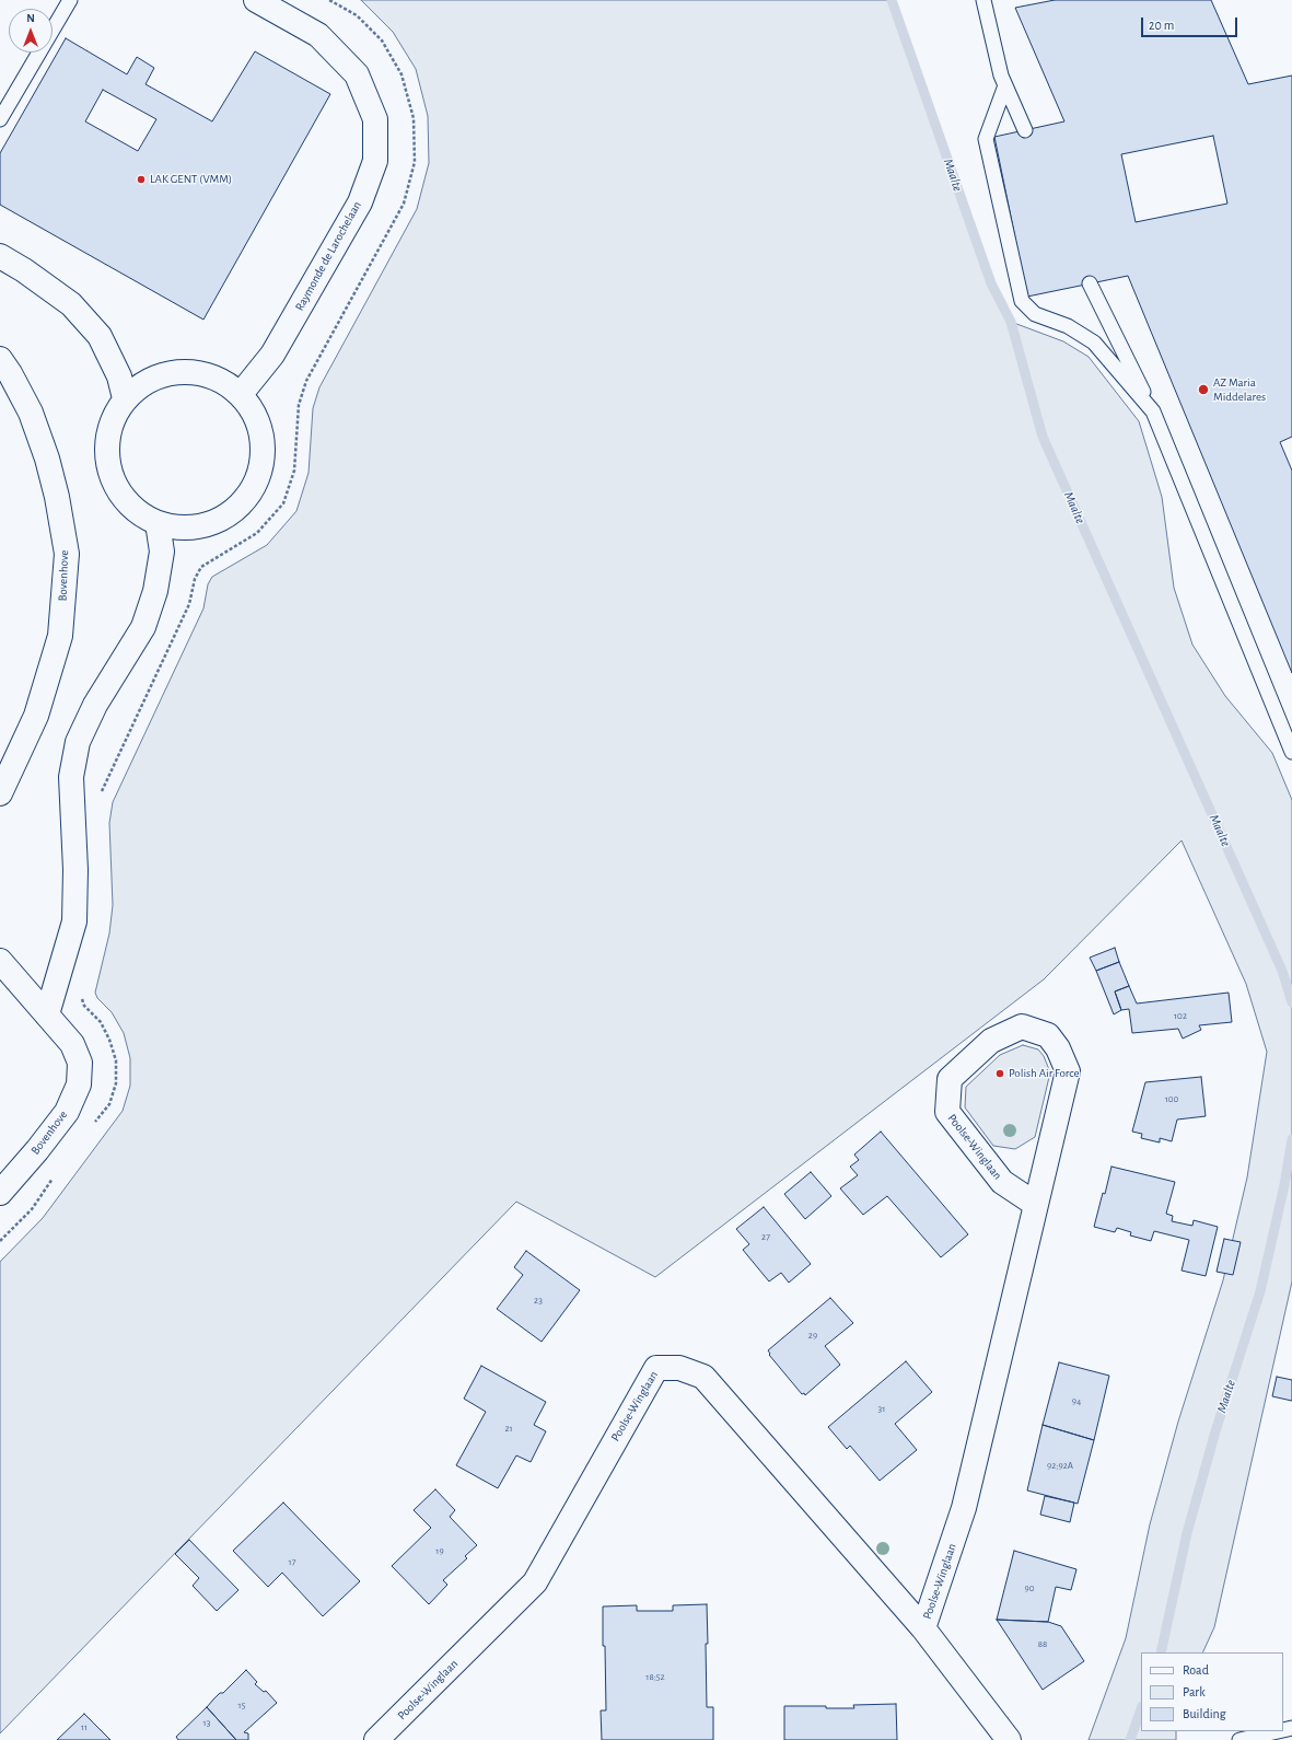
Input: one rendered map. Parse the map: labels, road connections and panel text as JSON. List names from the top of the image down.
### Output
{
  "streets": {
    "street": ["Raymonde de Larochelaan", "Bovenhove", "Poolse-Winglaan"]
  },
  "water": ["Maalte"],
  "places": ["LAK GENT (VMM)", "AZ Maria Middelares", "Polish Air Force"],
  "house_numbers": [
    "102",
    "100",
    "27",
    "23",
    "29",
    "94",
    "31",
    "21",
    "92;92A",
    "19",
    "17",
    "90",
    "88",
    "18;52",
    "15",
    "13",
    "11"
  ],
  "legend": ["Road", "Park", "Building"],
  "scale_bar": "20 m",
  "north": "top"
}
